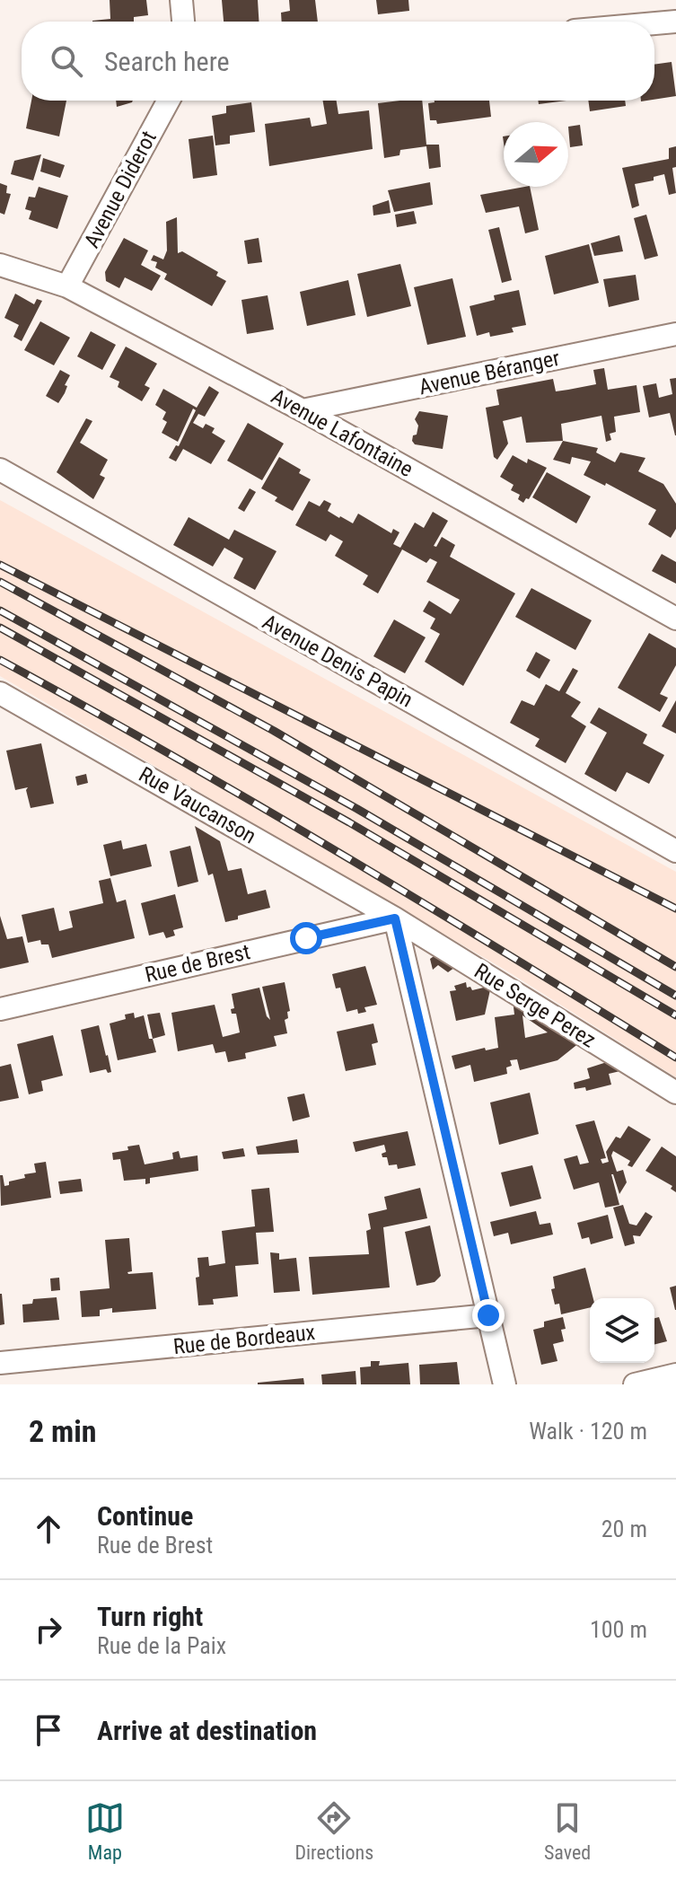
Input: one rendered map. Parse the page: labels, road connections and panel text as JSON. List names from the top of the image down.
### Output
{
  "streets": {
    "street": [
      "Avenue Diderot",
      "Avenue Béranger",
      "Avenue Lafontaine",
      "Avenue Denis Papin",
      "Rue Vaucanson",
      "Rue de Brest",
      "Rue Serge Perez",
      "Rue de Bordeaux"
    ]
  },
  "crossings": [
    ["Avenue Diderot", "Avenue Lafontaine"],
    ["Avenue Béranger", "Avenue Lafontaine"],
    ["Rue Vaucanson", "Rue de Brest"],
    ["Rue Vaucanson", "Rue Serge Perez"],
    ["Rue de Brest", "Rue Serge Perez"]
  ],
  "north": "right",
  "page": {
    "search": "Search here",
    "heading": ["2 min", "Walk · 120 m"],
    "list": [
      ["Continue", "Rue de Brest", "20 m"],
      ["Turn right", "Rue de la Paix", "100 m"],
      "Arrive at destination"
    ],
    "nav": ["Map", "Directions", "Saved"]
  }
}
